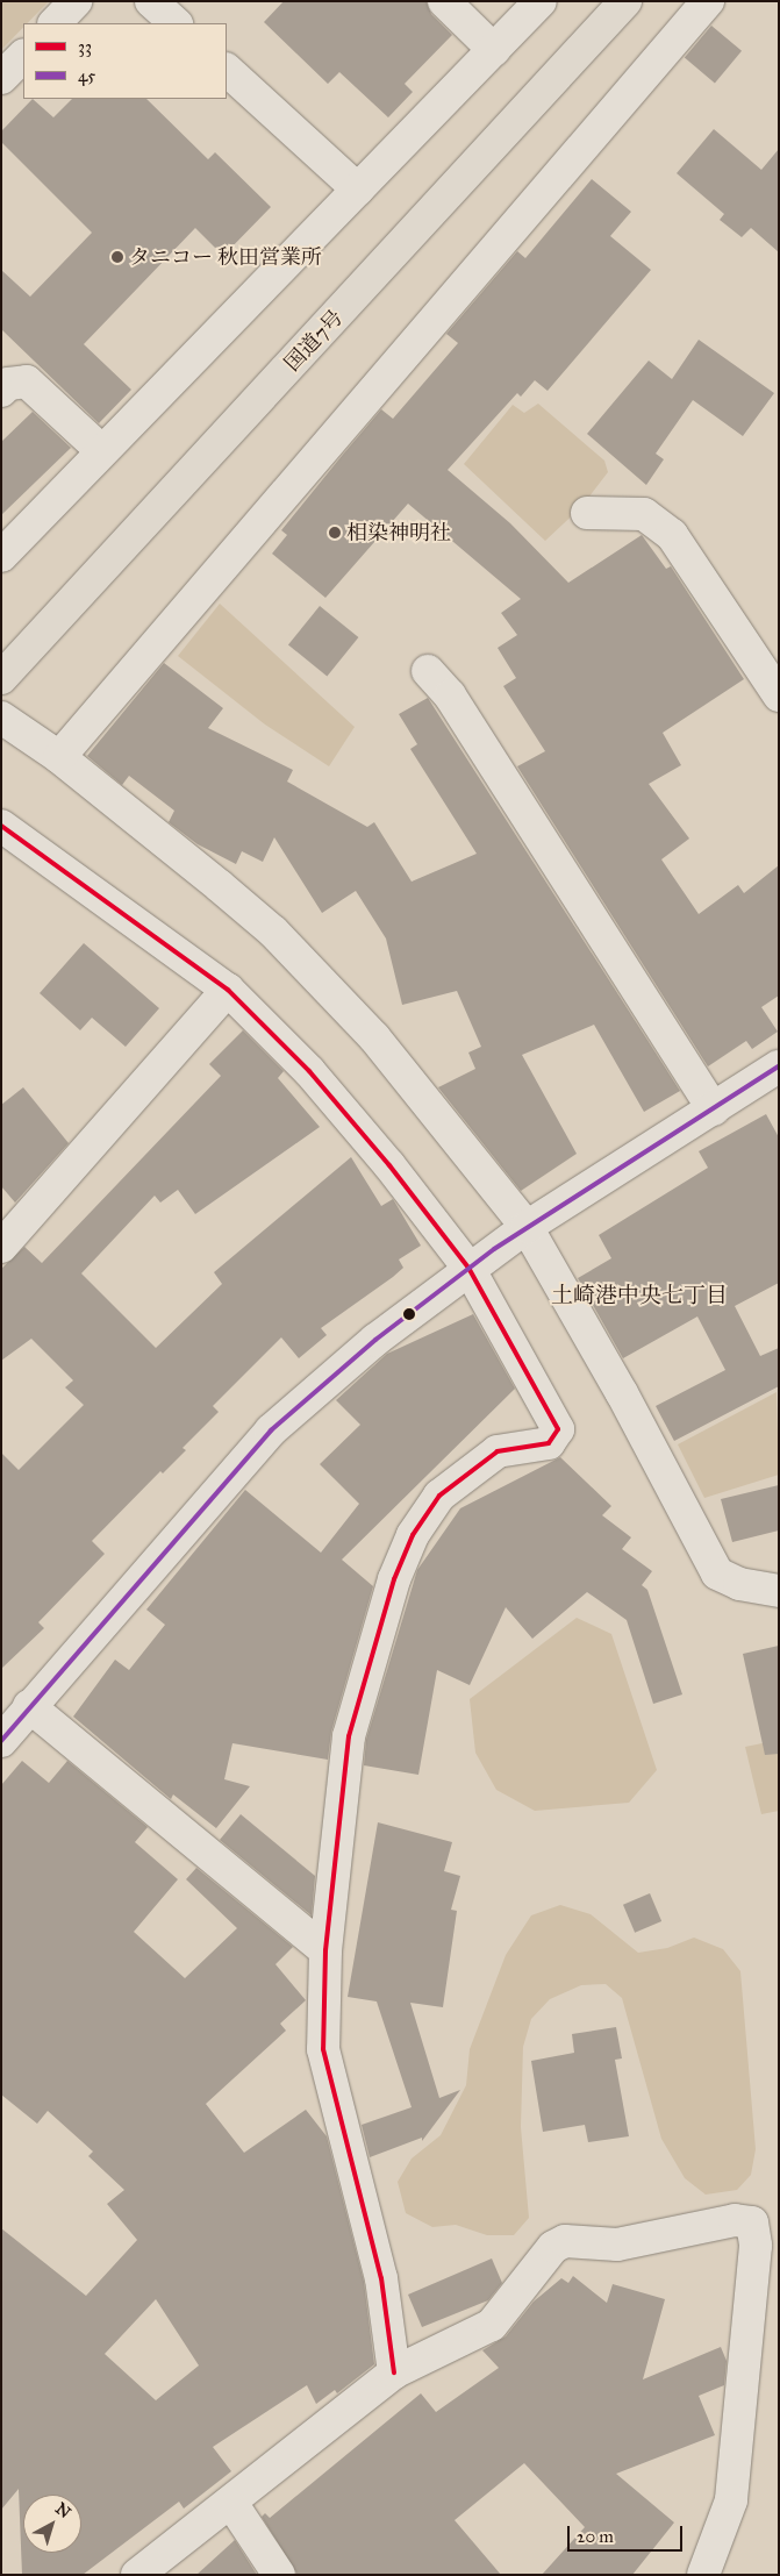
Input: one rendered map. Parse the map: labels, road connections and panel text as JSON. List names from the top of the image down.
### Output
{
  "streets": {
    "highway": ["国道7号"]
  },
  "districts": ["土崎港中央七丁目"],
  "places": ["タニコー 秋田営業所", "相染神明社"],
  "lines": ["transit line 33", "transit line 45"],
  "legend": ["33", "45"],
  "scale_bar": "20 m",
  "north": "top right"
}
